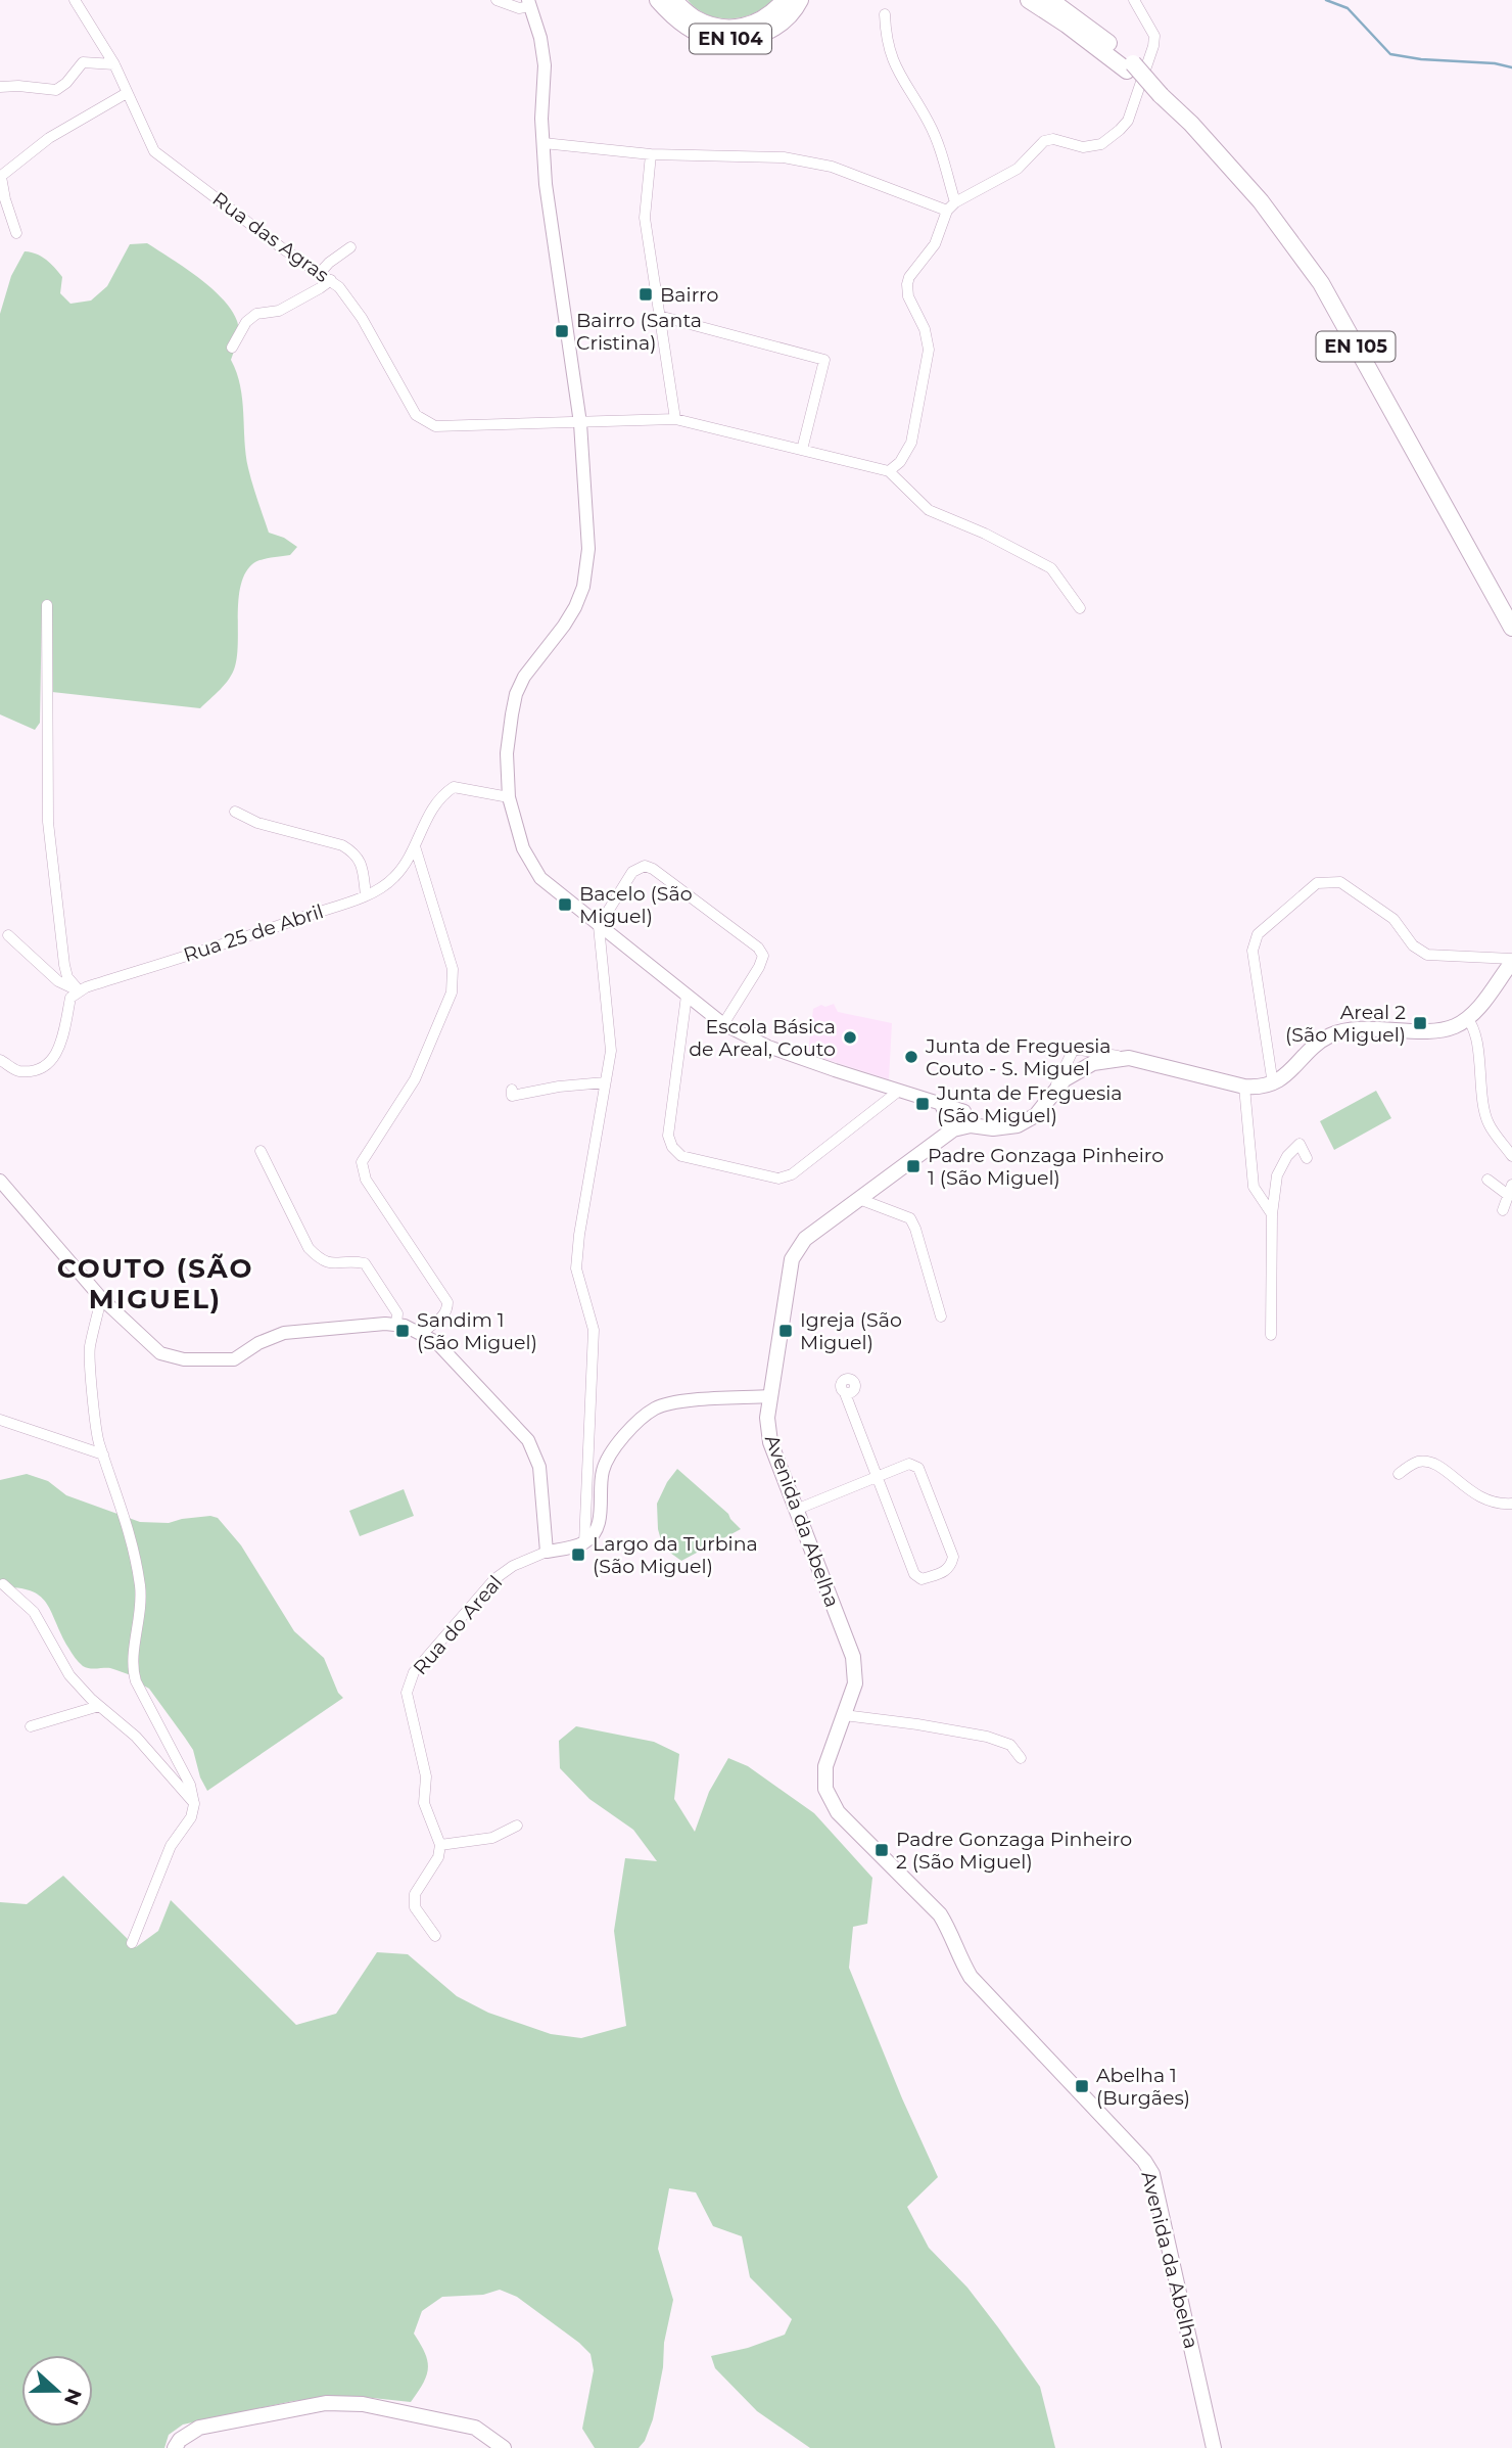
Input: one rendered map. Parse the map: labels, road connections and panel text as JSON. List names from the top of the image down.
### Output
{
  "streets": {
    "main road": ["EN 104", "EN 105", "Avenida da Abelha"],
    "street": ["Rua das Agras", "Rua 25 de Abril", "Rua do Areal"]
  },
  "districts": ["COUTO (SÃO MIGUEL)"],
  "places": {
    "transit": [
      "Bairro",
      "Bairro (Santa Cristina)",
      "Bacelo (São Miguel)",
      "Areal 2 (São Miguel)",
      "Junta de Freguesia (São Miguel)",
      "Padre Gonzaga Pinheiro 1 (São Miguel)",
      "Sandim 1 (São Miguel)",
      "Igreja (São Miguel)",
      "Largo da Turbina (São Miguel)",
      "Padre Gonzaga Pinheiro 2 (São Miguel)",
      "Abelha 1 (Burgães)"
    ],
    "other": ["Escola Básica de Areal, Couto", "Junta de Freguesia Couto - S. Miguel"]
  },
  "north": "right"
}
